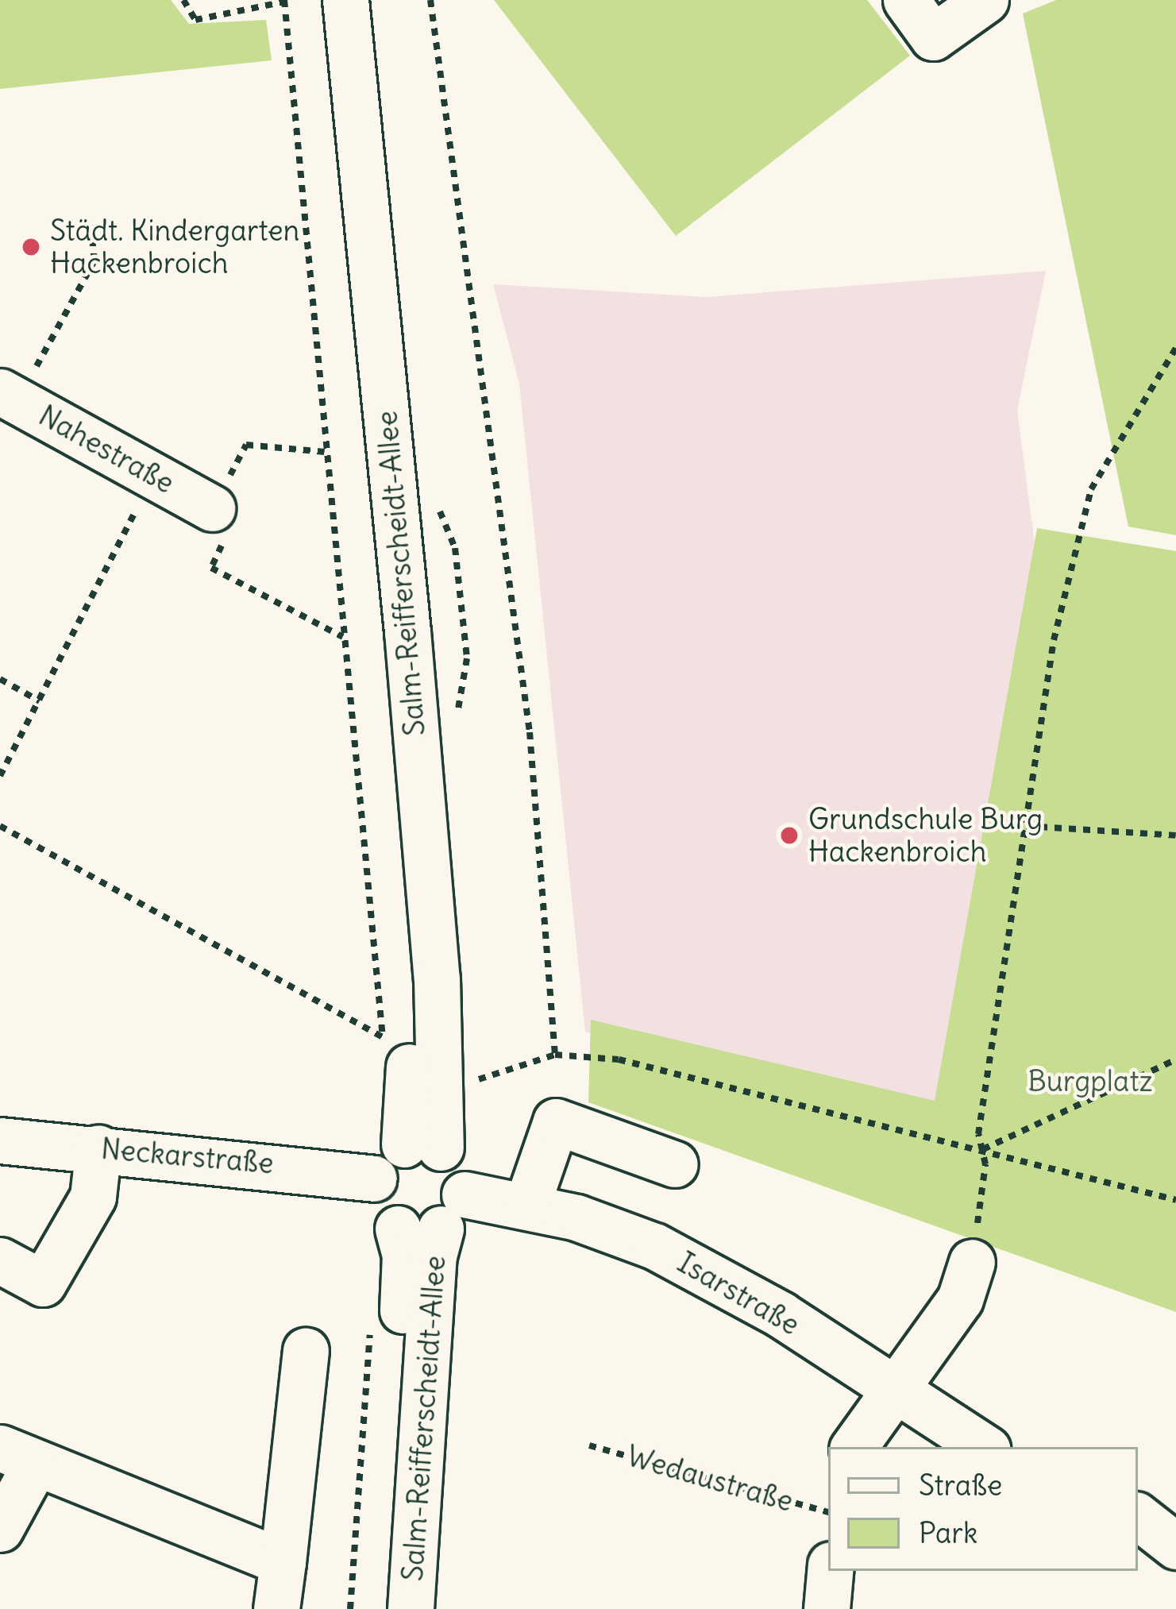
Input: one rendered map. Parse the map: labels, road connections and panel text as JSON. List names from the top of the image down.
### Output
{
  "streets": {
    "street": [
      "Nahestraße",
      "Salm-Reifferscheidt-Allee",
      "Neckarstraße",
      "Isarstraße"
    ],
    "path": ["Wedaustraße"]
  },
  "crossings": [
    ["Salm-Reifferscheidt-Allee", "Neckarstraße"],
    ["Salm-Reifferscheidt-Allee", "Isarstraße"],
    ["Neckarstraße", "Isarstraße"]
  ],
  "parks": ["Burgplatz"],
  "places": ["Städt. Kindergarten Hackenbroich", "Grundschule Burg Hackenbroich"],
  "legend": ["Straße", "Park"]
}
